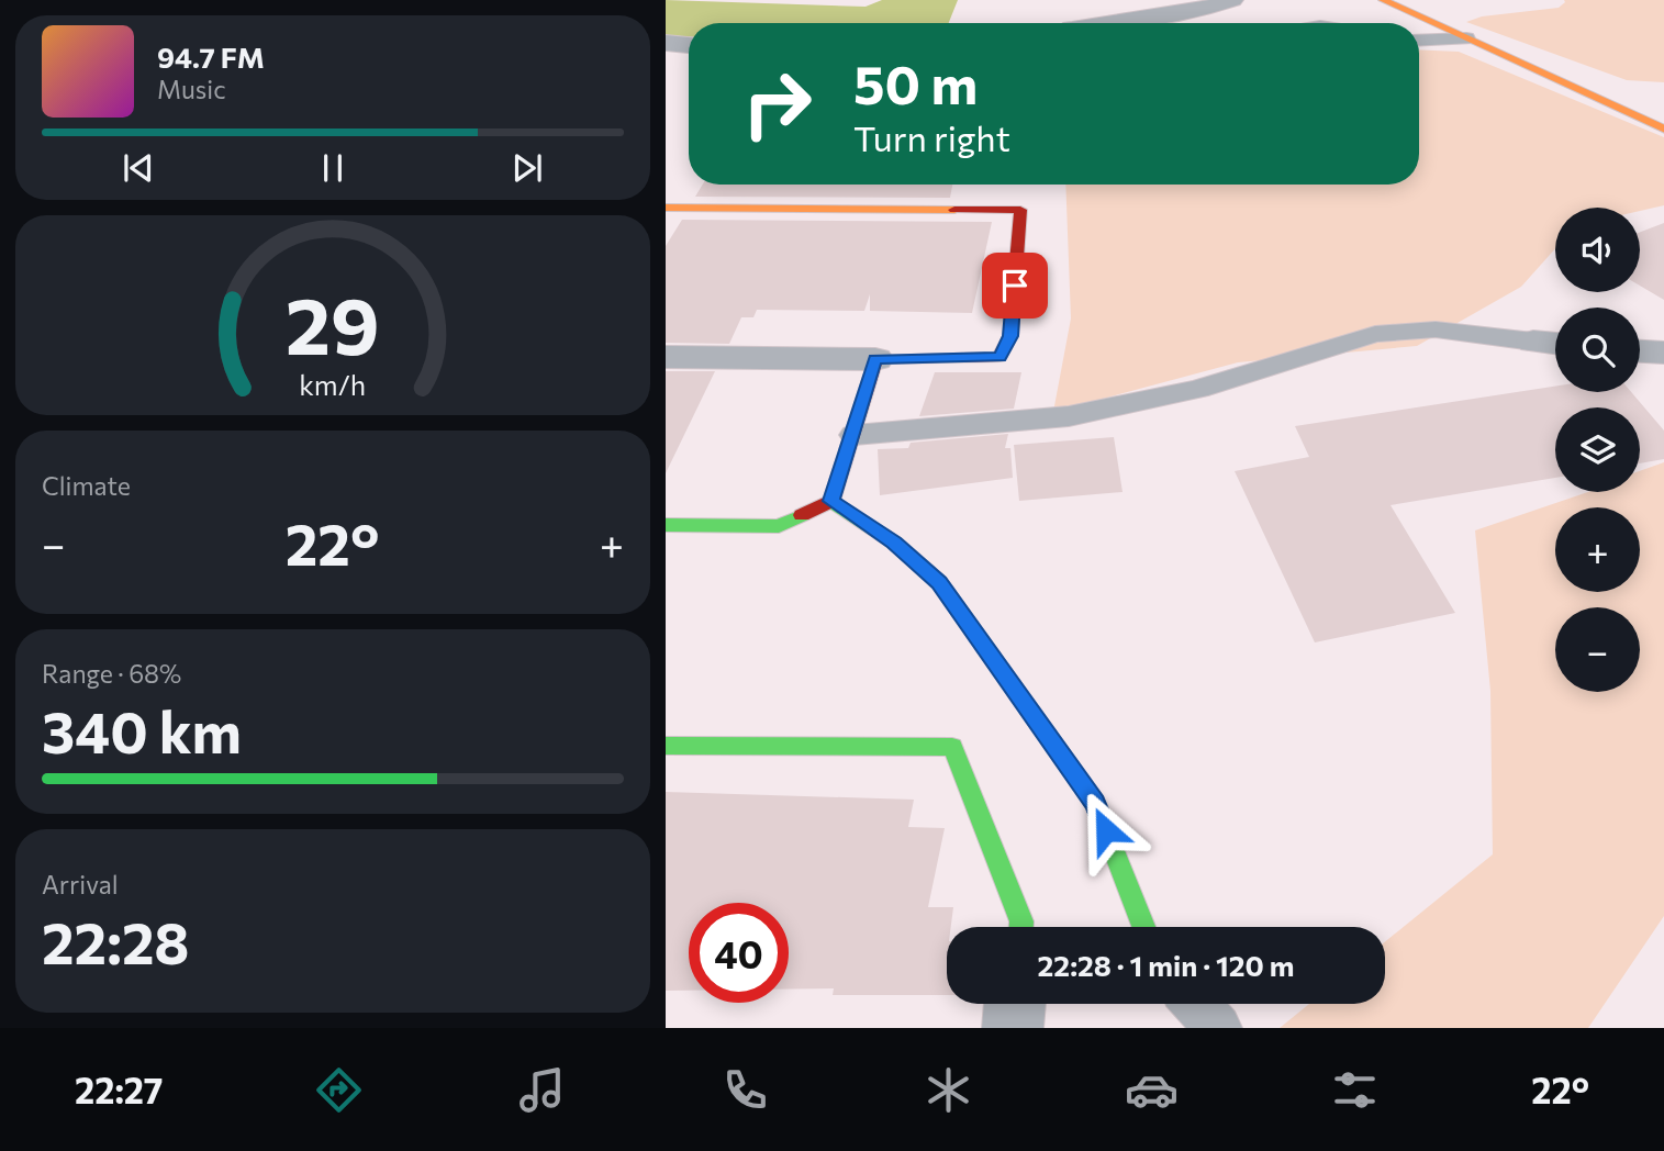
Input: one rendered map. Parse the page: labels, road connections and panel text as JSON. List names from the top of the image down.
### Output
{
  "page": {
    "turn": ["50 m", "Turn right"],
    "song": ["94.7 FM", "Music"],
    "map_buttons": ["+", "−"],
    "tile": [
      "Climate",
      ["Range · 68%", "340 km"],
      ["Arrival", "22:28"]
    ],
    "heat": ["−", "22°", "+"],
    "limit": "40",
    "trip": "22:28 · 1 min · 120 m",
    "tabs": ["22:27", "22°"],
    "gauge": ["29", "km/h"]
  }
}
